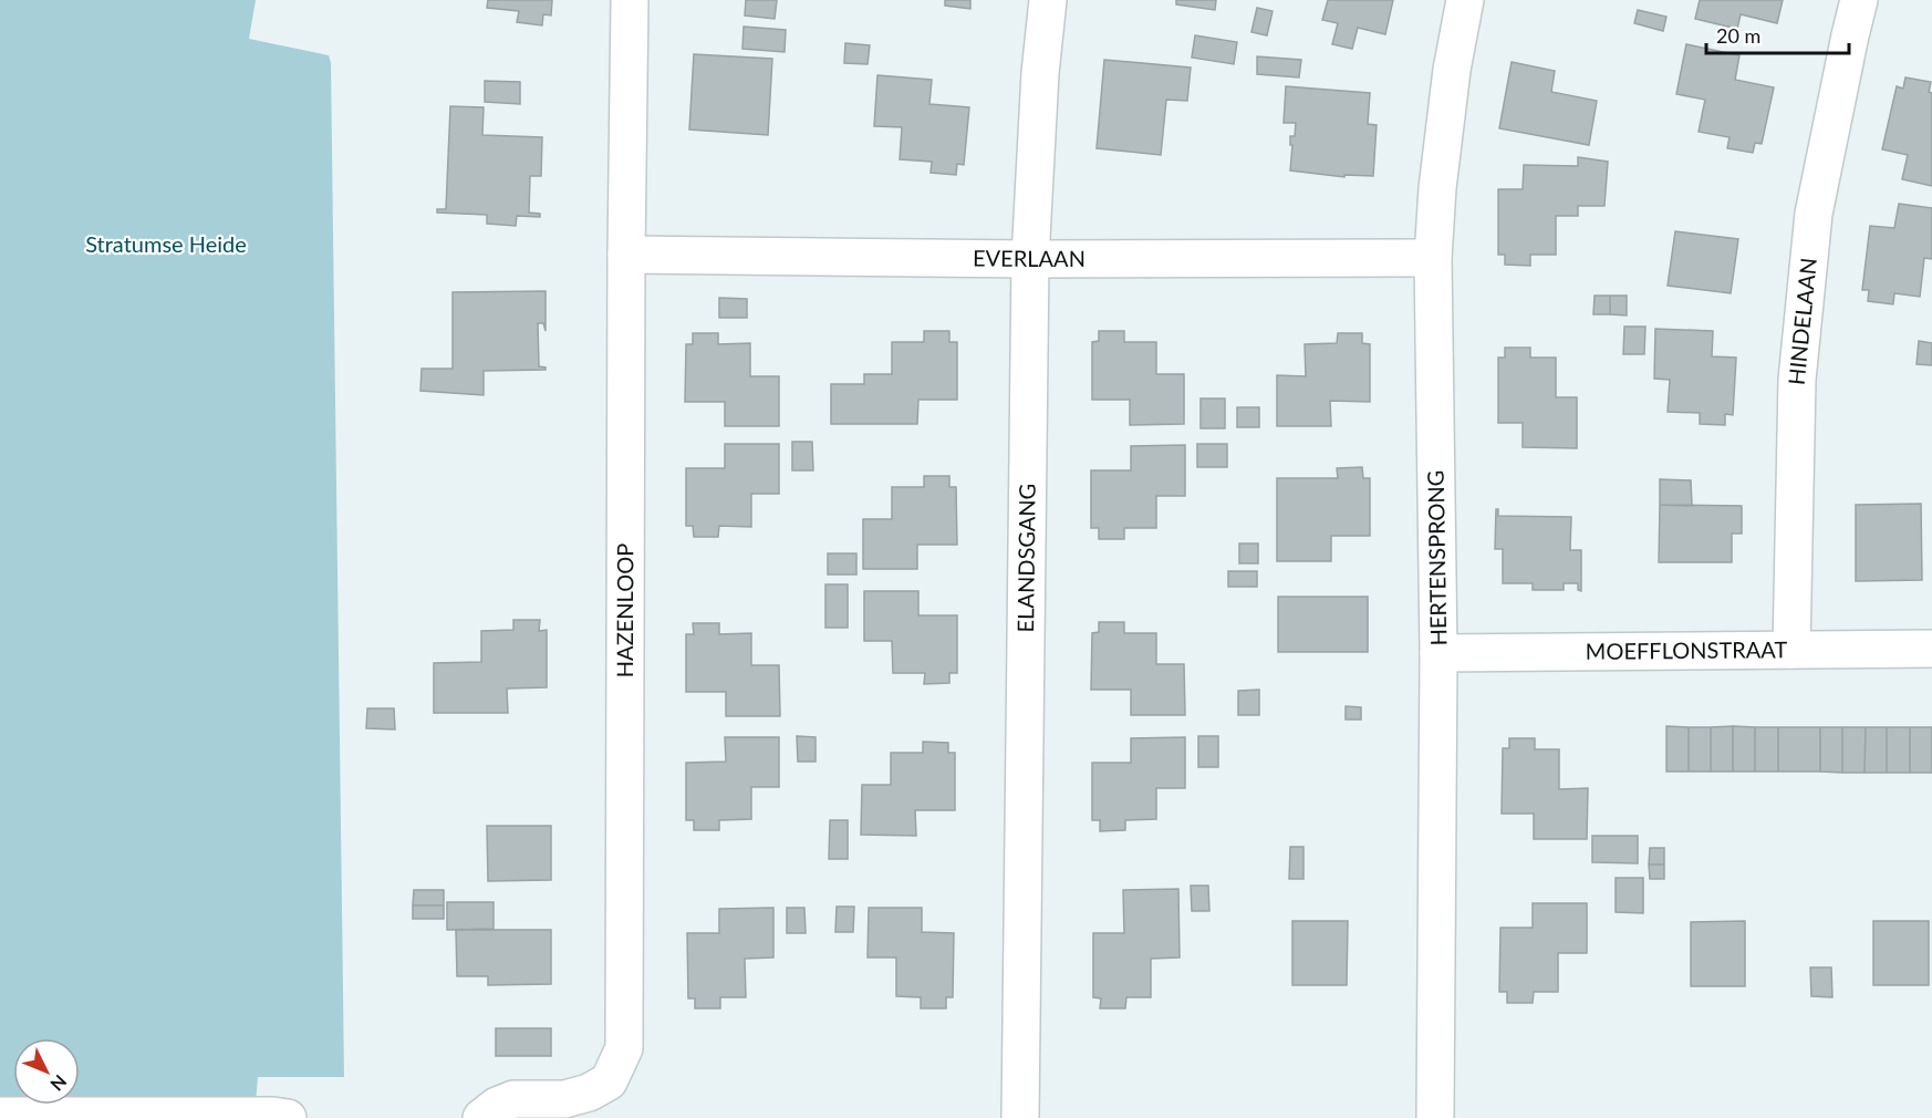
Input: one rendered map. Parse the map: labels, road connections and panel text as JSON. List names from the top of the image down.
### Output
{
  "streets": {
    "street": [
      "EVERLAAN",
      "HINDELAAN",
      "HERTENSPRONG",
      "ELANDSGANG",
      "HAZENLOOP",
      "MOEFFLONSTRAAT"
    ]
  },
  "crossings": [
    ["EVERLAAN", "HERTENSPRONG"],
    ["EVERLAAN", "ELANDSGANG"],
    ["EVERLAAN", "HAZENLOOP"],
    ["HINDELAAN", "MOEFFLONSTRAAT"],
    ["HERTENSPRONG", "MOEFFLONSTRAAT"]
  ],
  "parks": ["Stratumse Heide"],
  "scale_bar": "20 m",
  "north": "bottom right"
}
